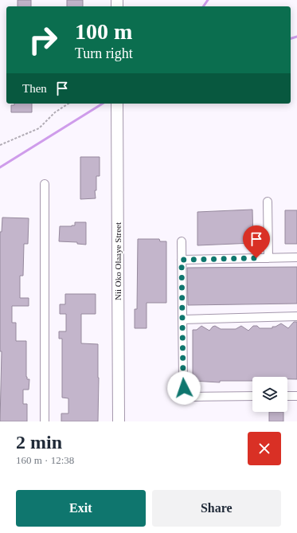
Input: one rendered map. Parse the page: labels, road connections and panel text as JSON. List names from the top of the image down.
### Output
{
  "streets": {
    "street": ["Nii Oko Olaaye Street"]
  },
  "page": {
    "turn": ["100 m", "Turn right"],
    "then": "Then",
    "heading": ["2 min", "160 m · 12:38"],
    "buttons": ["Exit", "Share"]
  }
}
